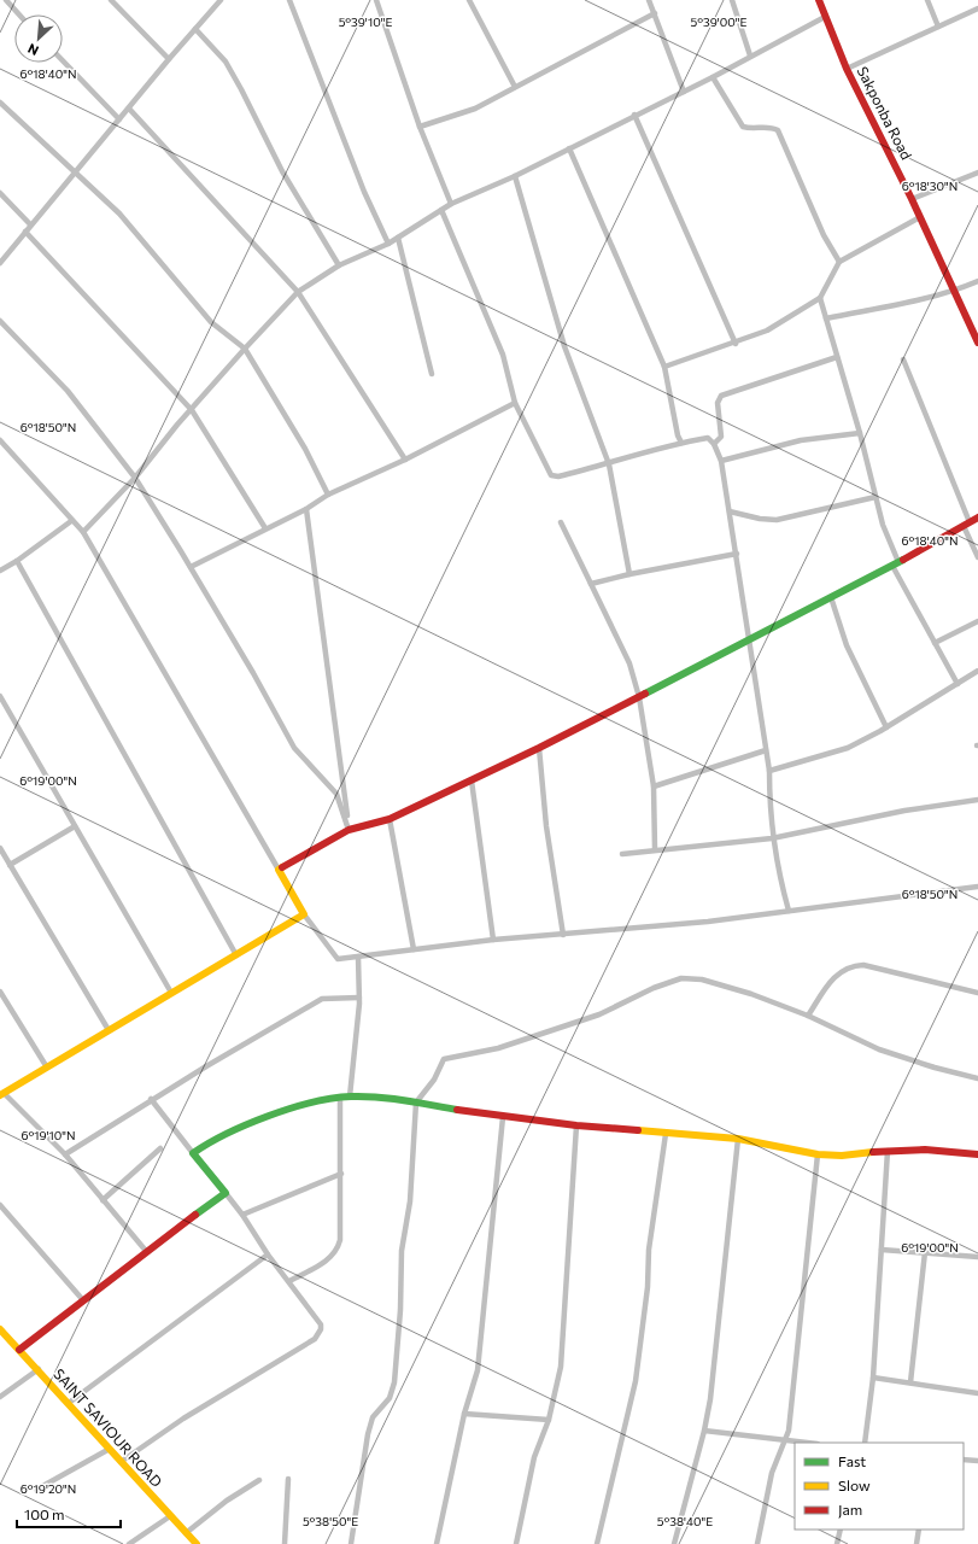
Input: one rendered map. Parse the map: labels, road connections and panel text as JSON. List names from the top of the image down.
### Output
{
  "streets": {
    "street": ["Sakponba Road", "SAINT SAVIOUR ROAD"]
  },
  "legend": ["Fast", "Slow", "Jam"],
  "scale_bar": "100 m",
  "north": "bottom left",
  "coordinates": [
    "5°39'10\"E",
    "5°39'00\"E",
    "6°18'40\"N",
    "6°18'30\"N",
    "6°18'50\"N",
    "6°19'00\"N",
    "6°19'10\"N",
    "6°19'20\"N",
    "5°38'50\"E",
    "5°38'40\"E"
  ]
}
